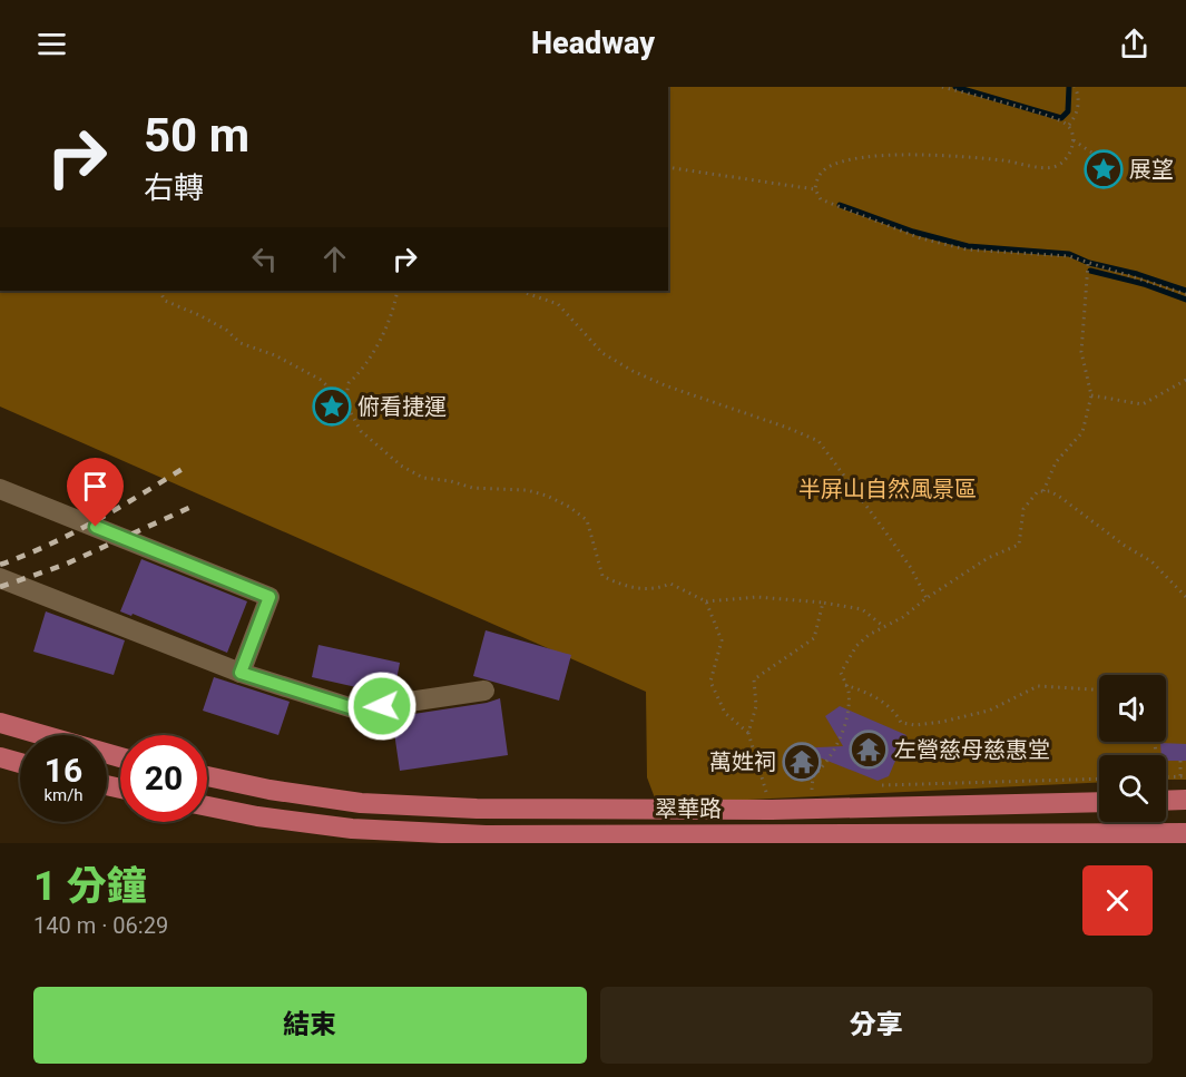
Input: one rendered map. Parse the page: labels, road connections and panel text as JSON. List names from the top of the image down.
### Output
{
  "streets": {
    "main road": ["翠華路"]
  },
  "parks": ["半屏山自然風景區"],
  "places": {
    "place": ["展望", "俯看捷運"],
    "temple": ["左營慈母慈惠堂", "萬姓祠"]
  },
  "page": {
    "header": "Headway",
    "turn": ["50 m", "右轉"],
    "speed": "16 km/h",
    "limit": "20",
    "heading": ["1 分鐘", "140 m · 06:29"],
    "buttons": ["結束", "分享"]
  }
}
